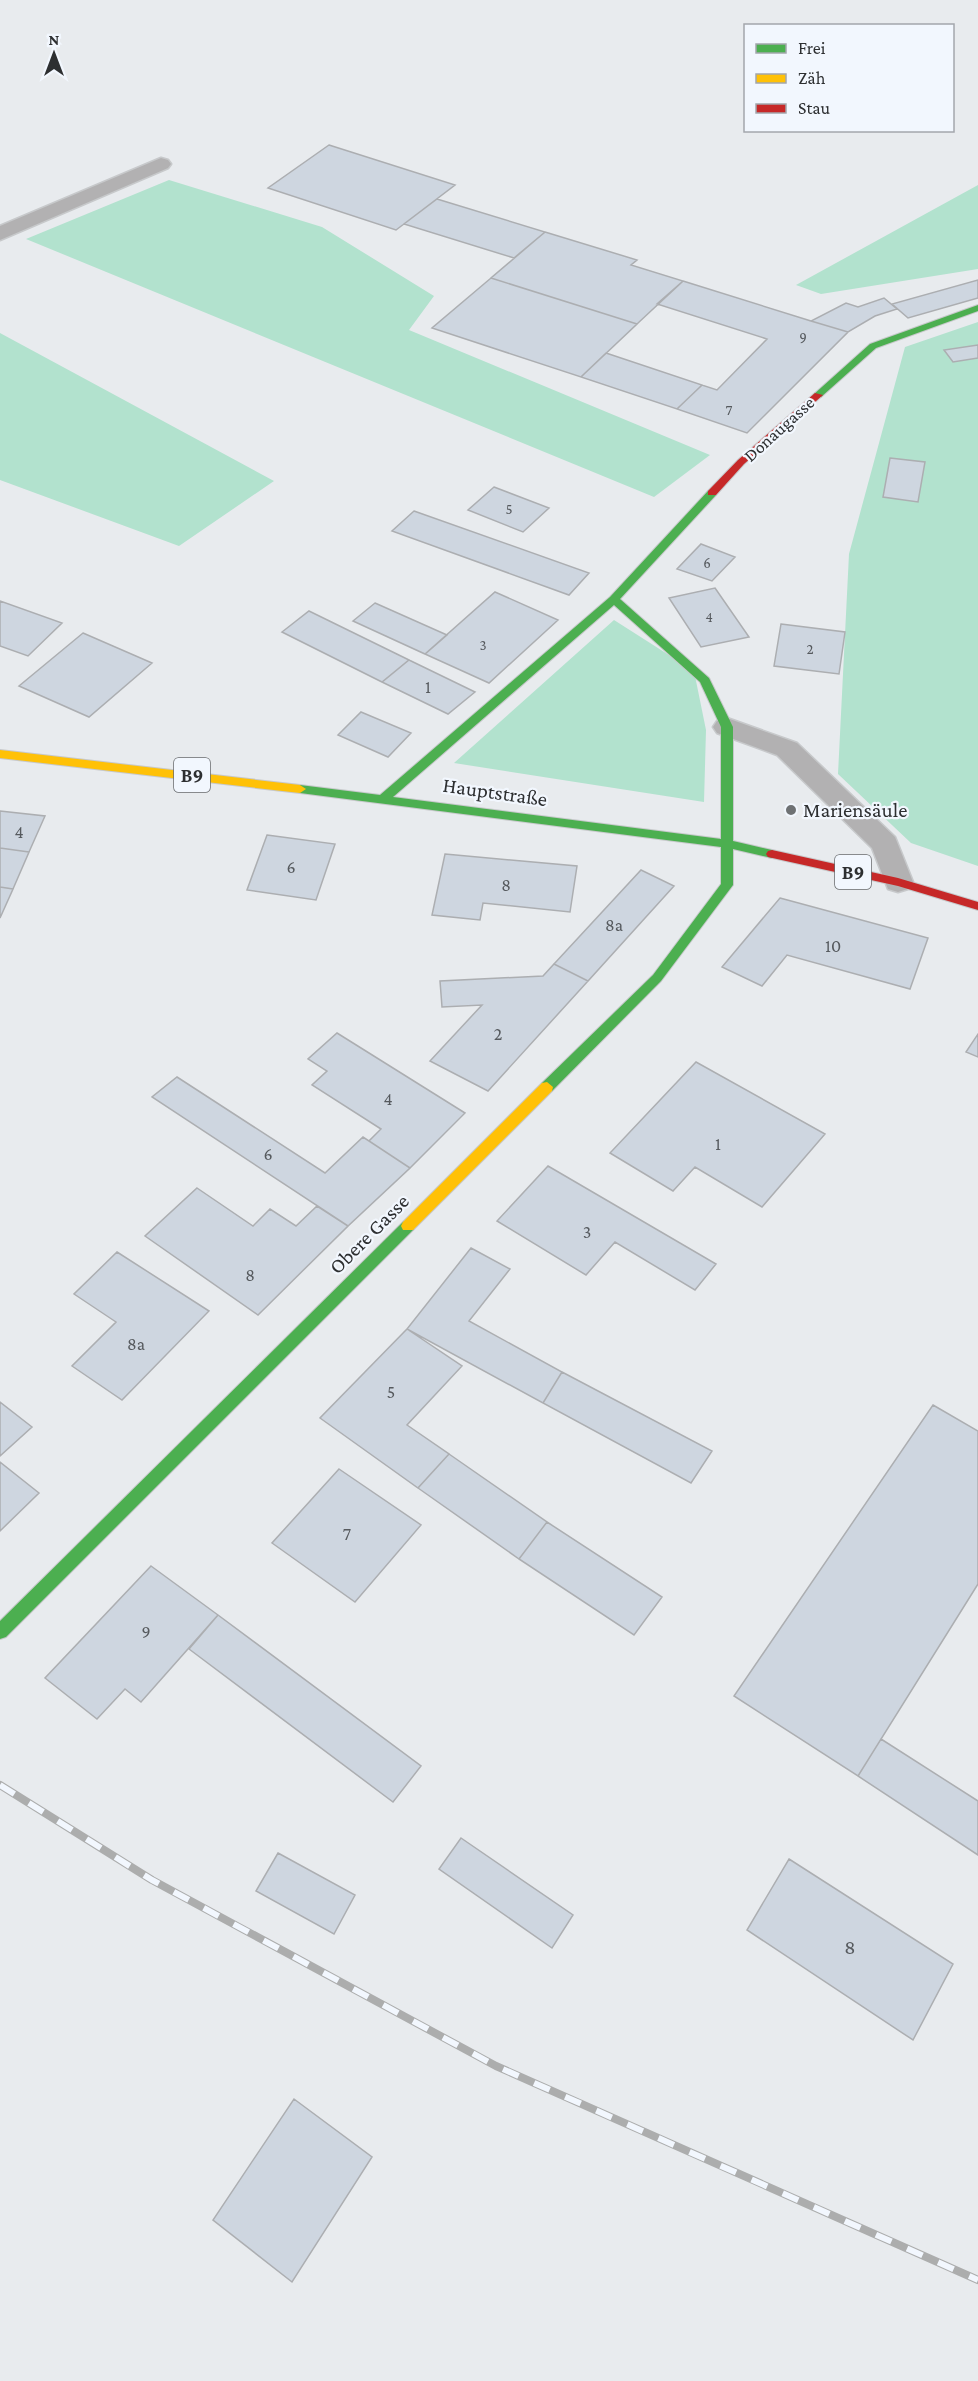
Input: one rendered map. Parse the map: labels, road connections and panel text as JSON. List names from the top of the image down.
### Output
{
  "streets": {
    "street": [
      "Donaugasse",
      "B9",
      "Hauptstraße",
      "Obere Gasse"
    ]
  },
  "crossings": [
    ["Donaugasse", "Hauptstraße"],
    ["Hauptstraße", "Obere Gasse"]
  ],
  "places": ["Mariensäule"],
  "house_numbers": [
    "9",
    "7",
    "5",
    "6",
    "4",
    "3",
    "2",
    "1",
    "4",
    "6",
    "8",
    "8a",
    "10",
    "2",
    "4",
    "1",
    "6",
    "3",
    "8",
    "8a",
    "5",
    "7",
    "9",
    "8"
  ],
  "legend": ["Frei", "Zäh", "Stau"],
  "north": "top"
}
